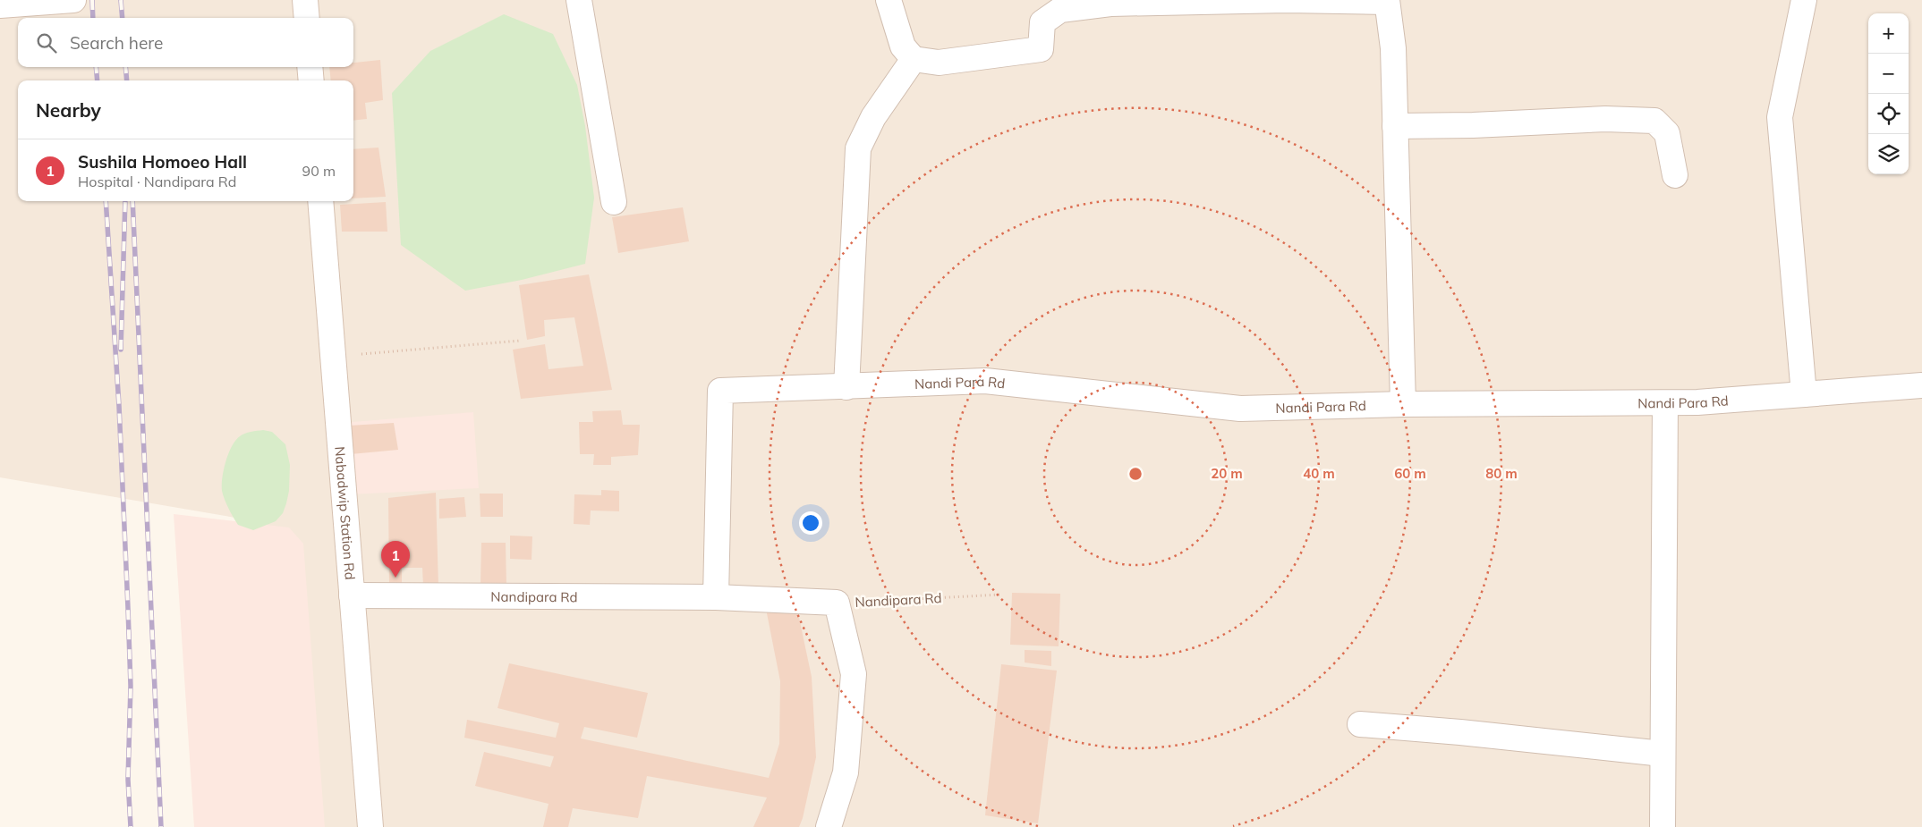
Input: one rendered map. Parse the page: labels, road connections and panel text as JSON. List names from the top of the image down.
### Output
{
  "streets": {
    "street": ["Nandi Para Rd", "Nabadwip Station Rd", "Nandipara Rd"]
  },
  "crossings": [
    ["Nandi Para Rd", "Nandipara Rd"],
    ["Nabadwip Station Rd", "Nandipara Rd"]
  ],
  "page": {
    "map_buttons": ["+", "−"],
    "search": "Search here",
    "heading": "Nearby",
    "list": [
      {
        "mark": "1",
        "name": "Sushila Homoeo Hall",
        "note": "Hospital · Nandipara Rd",
        "value": "90 m"
      }
    ],
    "pins": "1"
  },
  "rings": [
    "20 m",
    "40 m",
    "60 m",
    "80 m"
  ]
}
